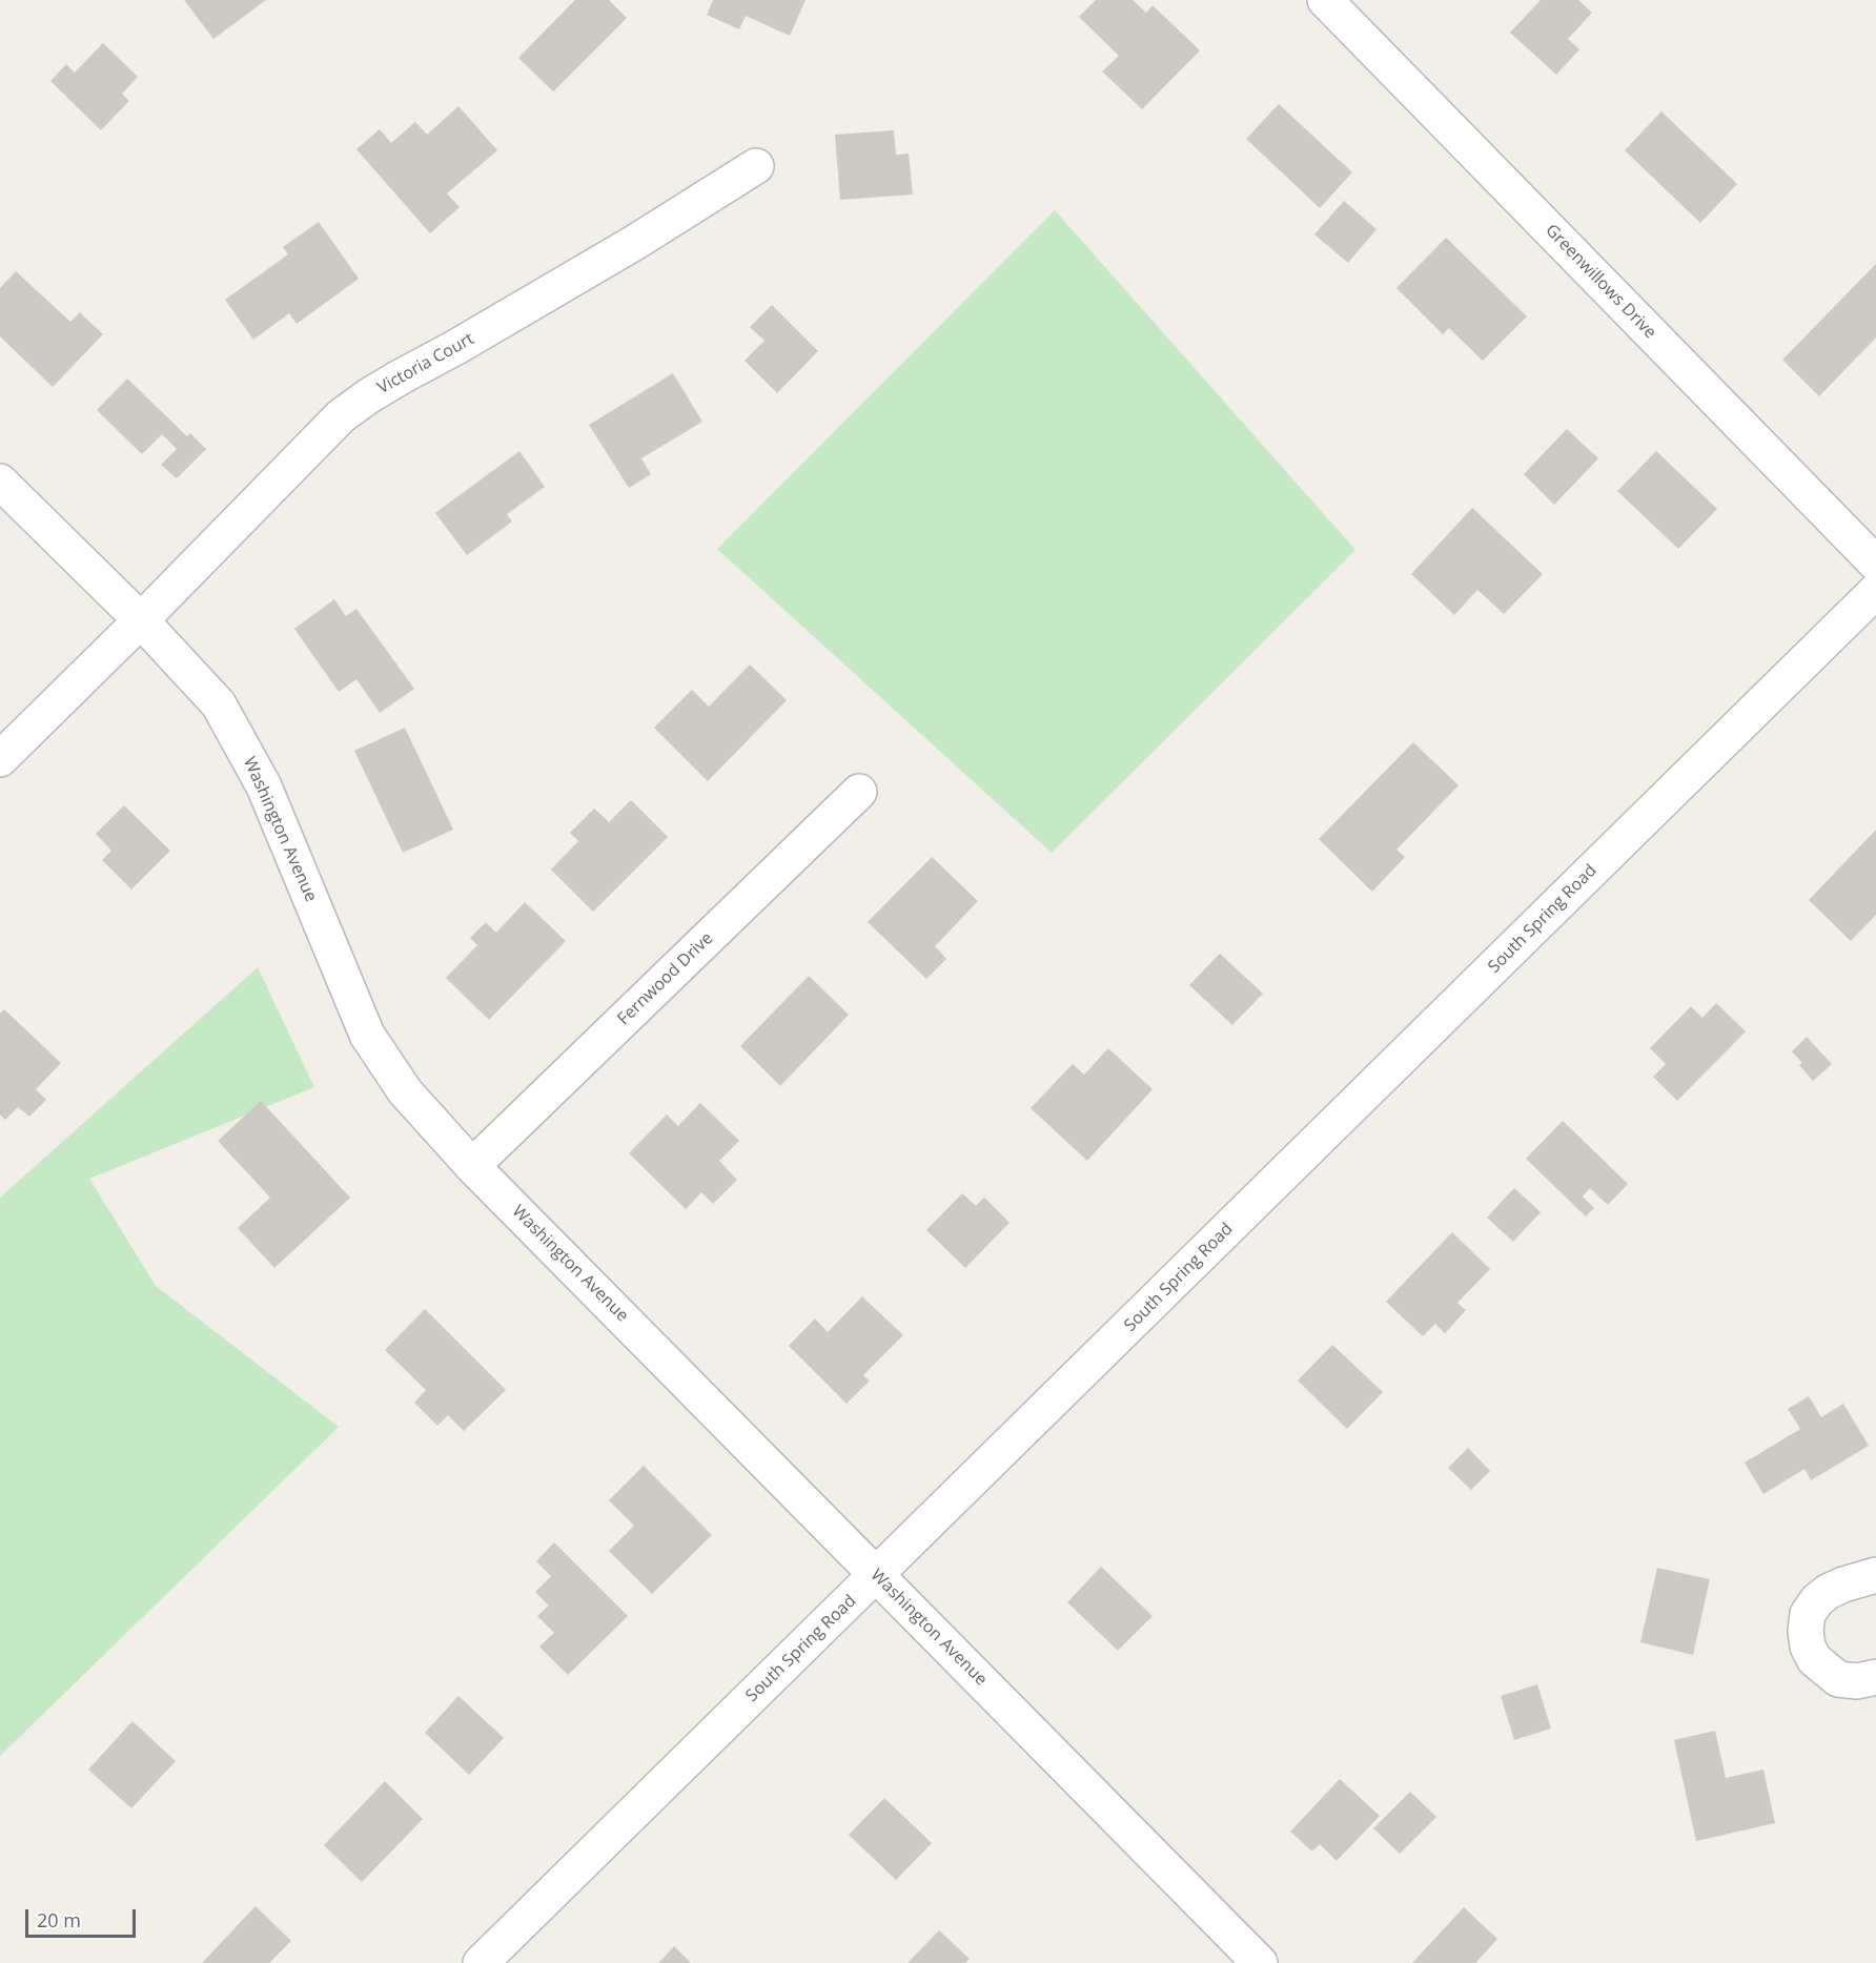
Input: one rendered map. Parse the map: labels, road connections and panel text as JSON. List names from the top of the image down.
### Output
{
  "streets": {
    "street": [
      "Greenwillows Drive",
      "Victoria Court",
      "Washington Avenue",
      "South Spring Road",
      "Fernwood Drive"
    ]
  },
  "crossings": [
    ["Victoria Court", "Washington Avenue"],
    ["Washington Avenue", "South Spring Road"],
    ["Washington Avenue", "Fernwood Drive"]
  ],
  "scale_bar": "20 m"
}
